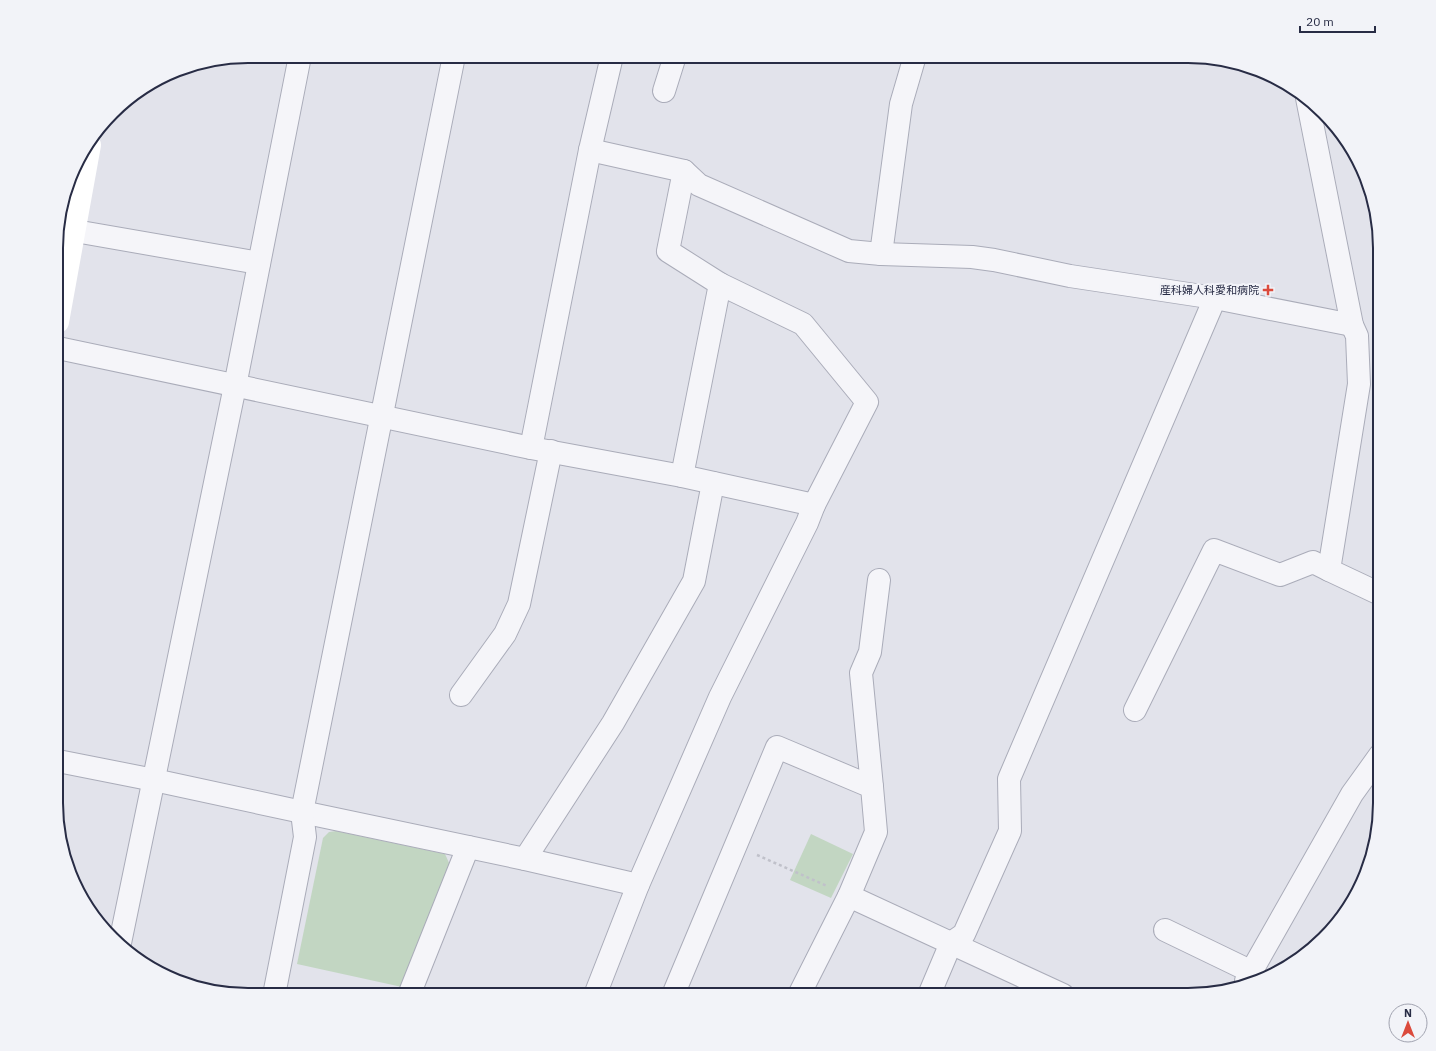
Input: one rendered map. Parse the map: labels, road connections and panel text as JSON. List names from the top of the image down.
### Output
{
  "places": {
    "health": ["産科婦人科愛和病院"]
  },
  "scale_bar": "20 m",
  "north": "top"
}
